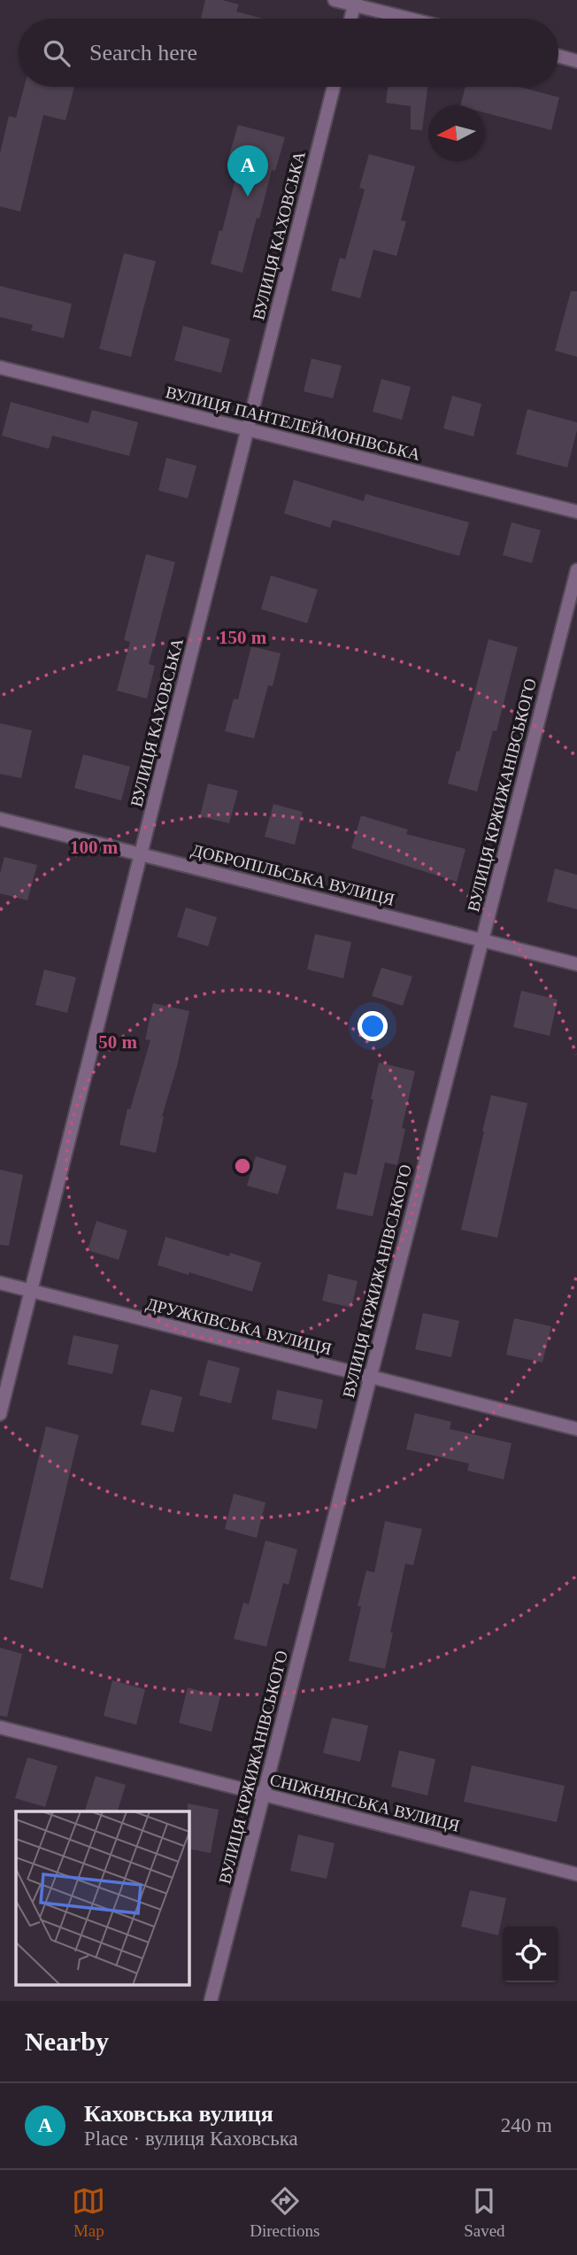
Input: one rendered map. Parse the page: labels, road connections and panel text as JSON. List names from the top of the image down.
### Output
{
  "streets": {
    "street": [
      "ВУЛИЦЯ КАХОВСЬКА",
      "ВУЛИЦЯ ПАНТЕЛЕЙМОНІВСЬКА",
      "ВУЛИЦЯ КРЖИЖАНІВСЬКОГО",
      "ДОБРОПІЛЬСЬКА ВУЛИЦЯ",
      "ДРУЖКІВСЬКА ВУЛИЦЯ",
      "СНІЖНЯНСЬКА ВУЛИЦЯ"
    ]
  },
  "crossings": [
    ["ВУЛИЦЯ КАХОВСЬКА", "ВУЛИЦЯ ПАНТЕЛЕЙМОНІВСЬКА"],
    ["ВУЛИЦЯ КАХОВСЬКА", "ДОБРОПІЛЬСЬКА ВУЛИЦЯ"],
    ["ВУЛИЦЯ КАХОВСЬКА", "ДРУЖКІВСЬКА ВУЛИЦЯ"],
    ["ВУЛИЦЯ КРЖИЖАНІВСЬКОГО", "ДОБРОПІЛЬСЬКА ВУЛИЦЯ"],
    ["ВУЛИЦЯ КРЖИЖАНІВСЬКОГО", "ДРУЖКІВСЬКА ВУЛИЦЯ"],
    ["ВУЛИЦЯ КРЖИЖАНІВСЬКОГО", "СНІЖНЯНСЬКА ВУЛИЦЯ"]
  ],
  "north": "left",
  "page": {
    "search": "Search here",
    "pins": "A",
    "heading": "Nearby",
    "list": [
      {
        "mark": "A",
        "name": "Каховська вулиця",
        "note": "Place · вулиця Каховська",
        "value": "240 m"
      }
    ],
    "nav": ["Map", "Directions", "Saved"]
  },
  "rings": ["150 m", "100 m", "50 m"]
}
